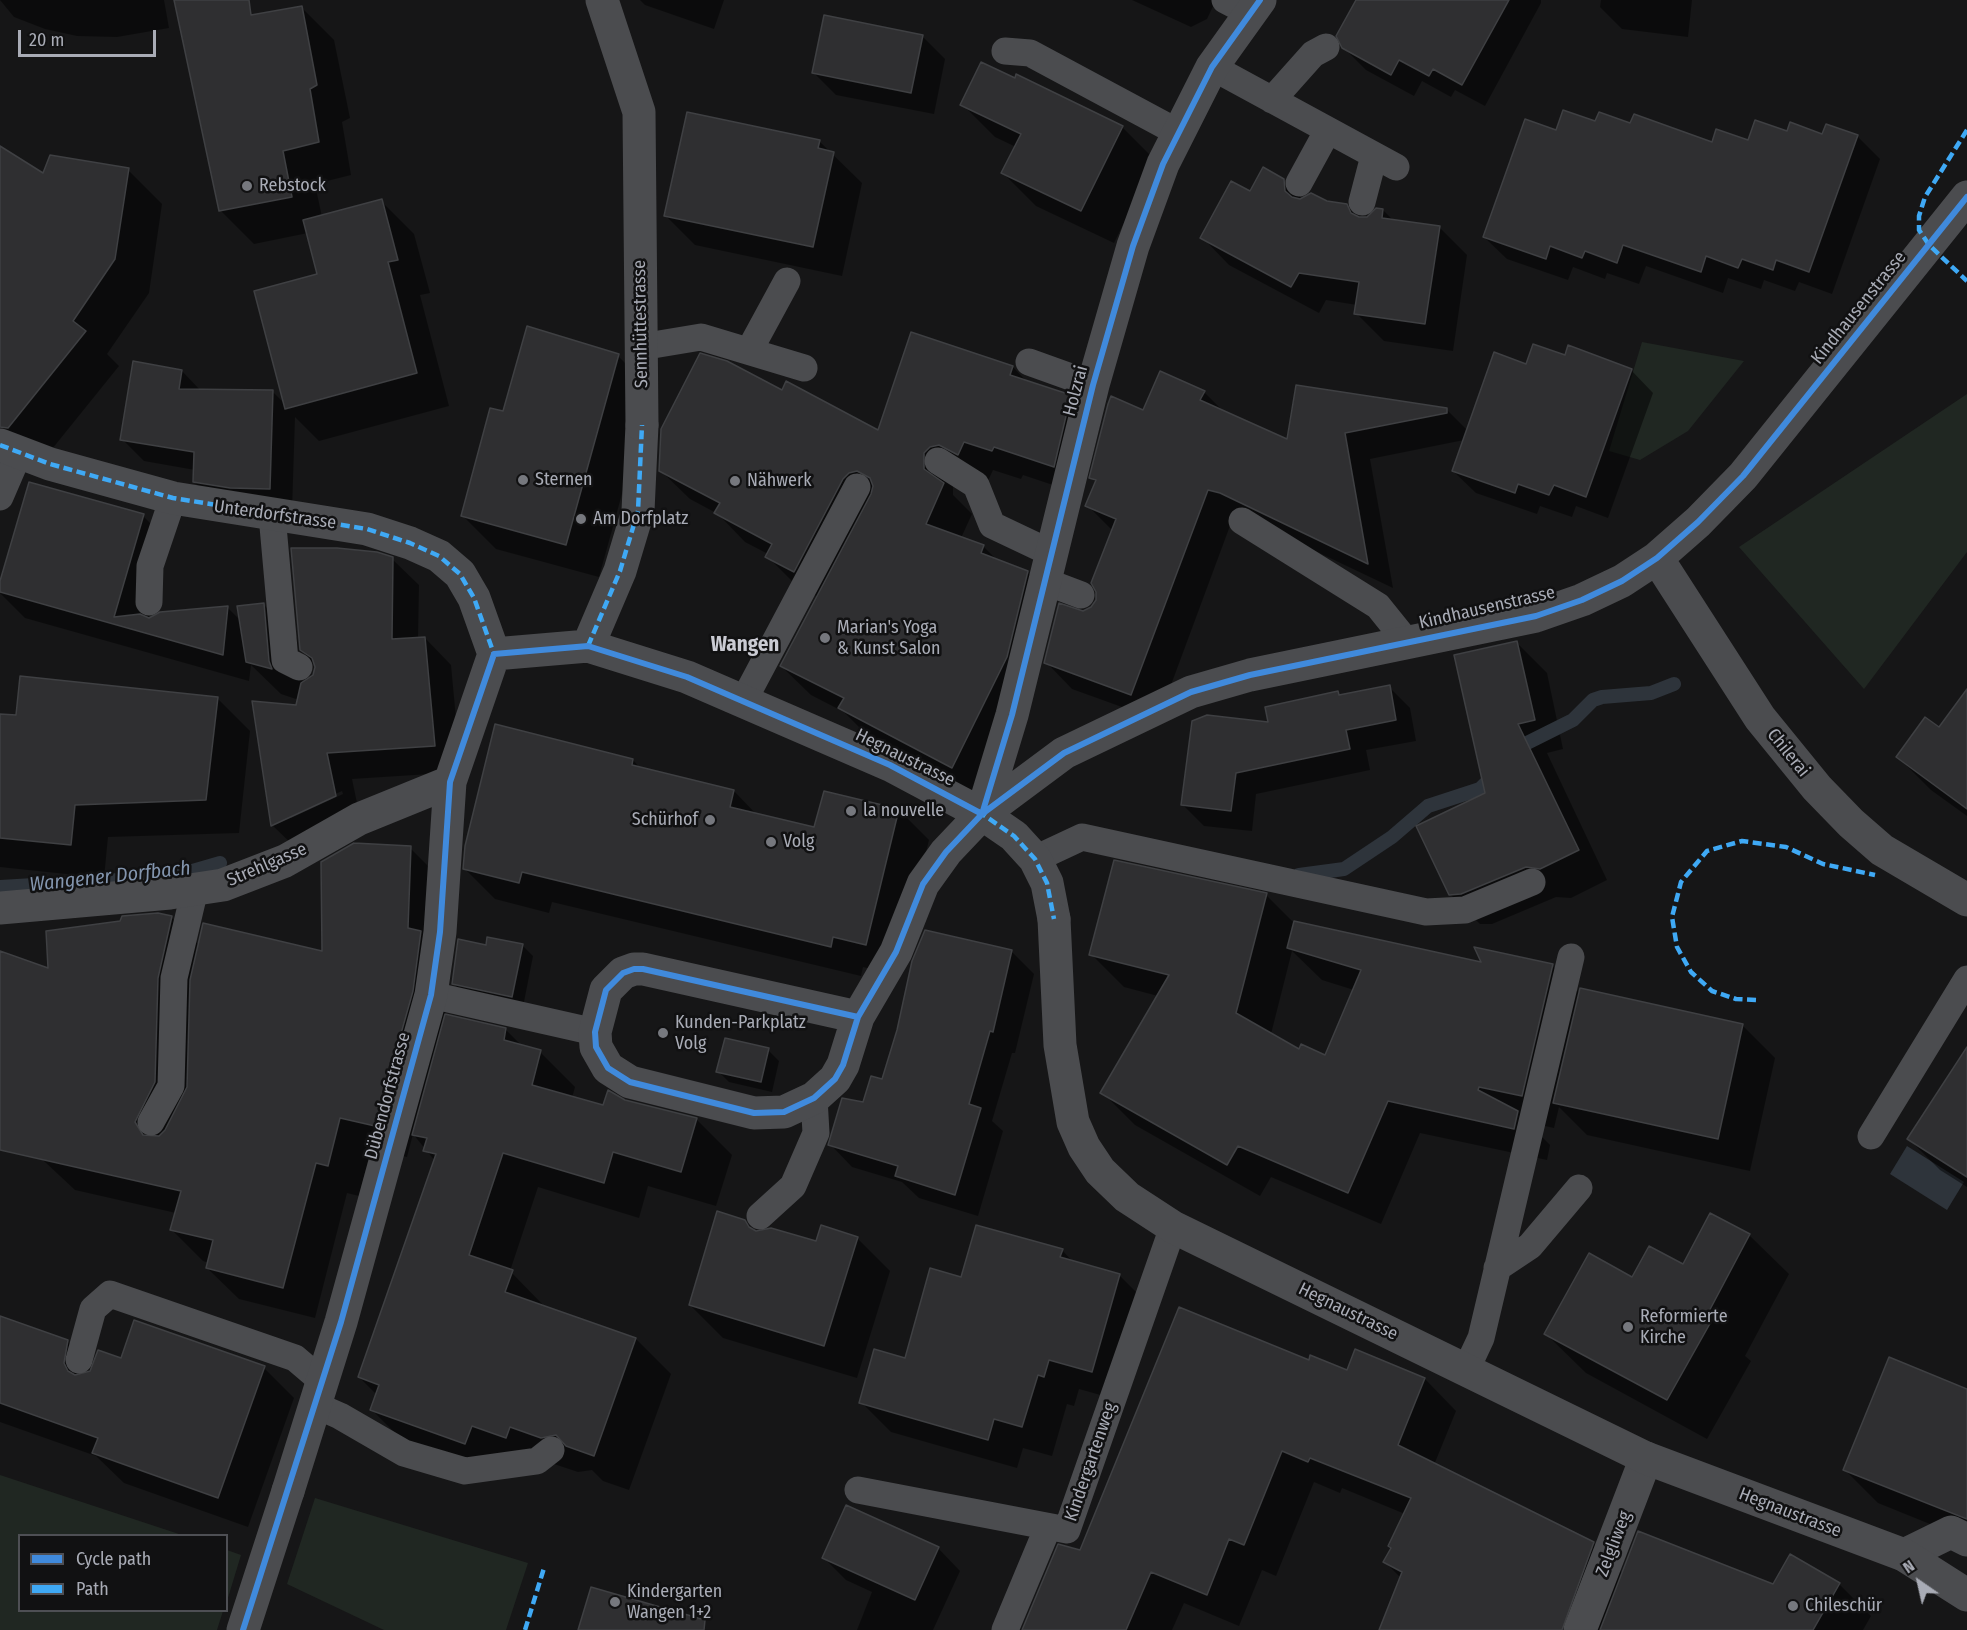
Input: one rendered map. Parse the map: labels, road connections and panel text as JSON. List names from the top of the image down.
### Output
{
  "streets": {
    "street": [
      "Kindhausenstrasse",
      "Sennhüttestrasse",
      "Holzrai",
      "Unterdorfstrasse",
      "Chilerai",
      "Hegnaustrasse",
      "Strehlgasse",
      "Dübendorfstrasse",
      "Zelgliweg"
    ],
    "lane": ["Kindergartenweg"]
  },
  "crossings": [
    ["Kindhausenstrasse", "Holzrai"],
    ["Kindhausenstrasse", "Chilerai"],
    ["Kindhausenstrasse", "Hegnaustrasse"],
    ["Sennhüttestrasse", "Hegnaustrasse"],
    ["Holzrai", "Hegnaustrasse"],
    ["Unterdorfstrasse", "Dübendorfstrasse"],
    ["Hegnaustrasse", "Kindergartenweg"],
    ["Hegnaustrasse", "Zelgliweg"],
    ["Strehlgasse", "Dübendorfstrasse"]
  ],
  "districts": ["Wangen"],
  "water": ["Wangener Dorfbach"],
  "places": [
    "Rebstock",
    "Sternen",
    "Nähwerk",
    "Am Dorfplatz",
    "Marian's Yoga & Kunst Salon",
    "la nouvelle",
    "Schürhof",
    "Volg",
    "Kunden-Parkplatz Volg",
    "Reformierte Kirche",
    "Kindergarten Wangen 1+2",
    "Chileschür"
  ],
  "legend": ["Cycle path", "Path"],
  "scale_bar": "20 m",
  "north": "top left"
}
